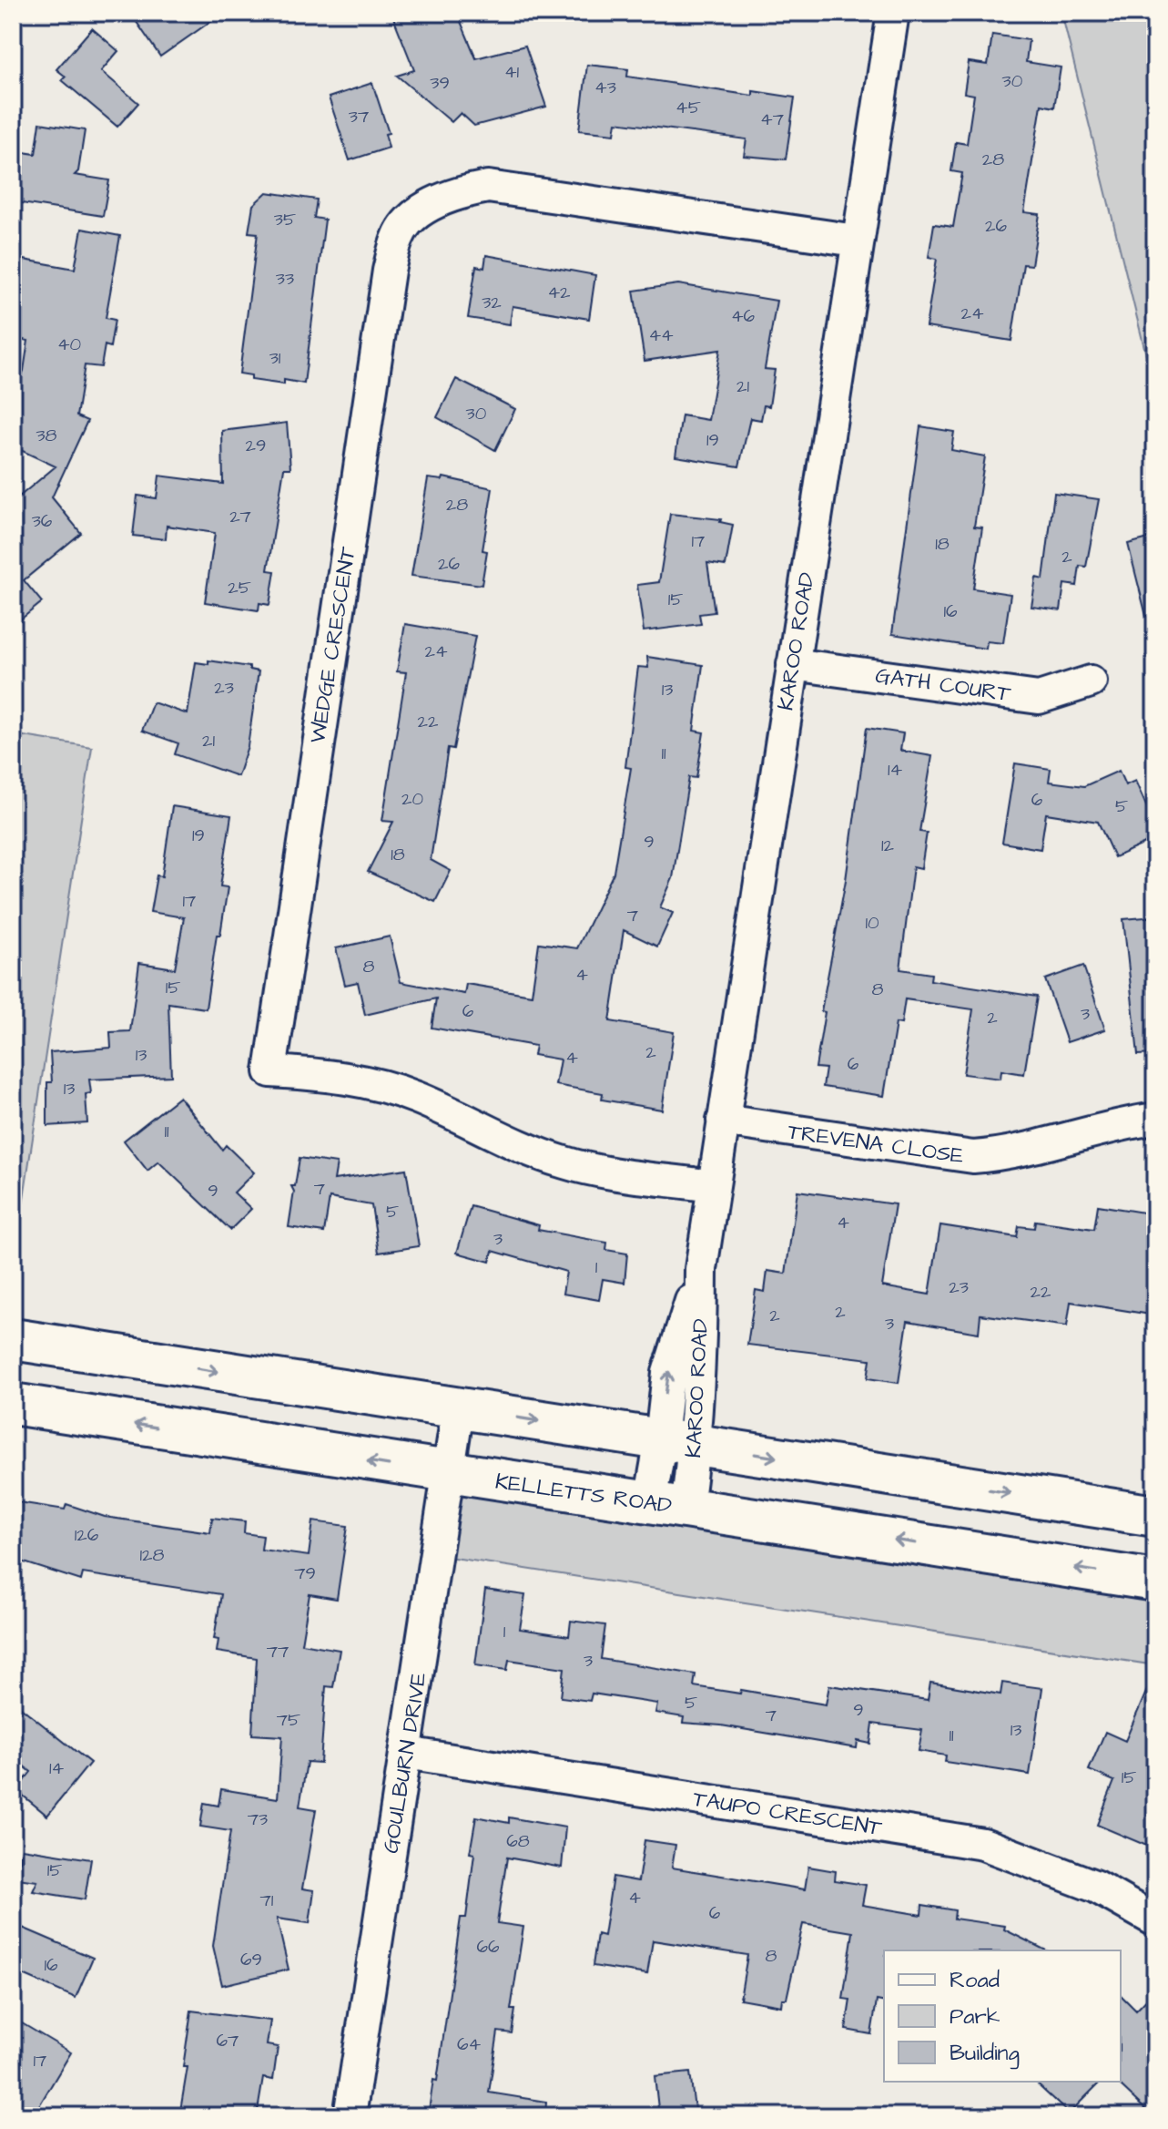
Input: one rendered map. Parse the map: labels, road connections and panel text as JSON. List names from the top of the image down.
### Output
{
  "streets": {
    "main road": ["KELLETTS ROAD"],
    "street": [
      "KAROO ROAD",
      "WEDGE CRESCENT",
      "GATH COURT",
      "TREVENA CLOSE",
      "GOULBURN DRIVE",
      "TAUPO CRESCENT"
    ]
  },
  "crossings": [
    ["KAROO ROAD", "WEDGE CRESCENT"],
    ["KAROO ROAD", "GATH COURT"],
    ["KAROO ROAD", "TREVENA CLOSE"],
    ["KAROO ROAD", "KELLETTS ROAD"],
    ["KELLETTS ROAD", "GOULBURN DRIVE"],
    ["GOULBURN DRIVE", "TAUPO CRESCENT"]
  ],
  "house_numbers": [
    "41",
    "30",
    "39",
    "43",
    "45",
    "37",
    "47",
    "28",
    "35",
    "26",
    "33",
    "42",
    "32",
    "24",
    "46",
    "44",
    "40",
    "31",
    "21",
    "30",
    "38",
    "19",
    "29",
    "28",
    "27",
    "36",
    "17",
    "18",
    "2",
    "26",
    "25",
    "15",
    "16",
    "24",
    "23",
    "13",
    "22",
    "21",
    "11",
    "14",
    "20",
    "6",
    "5",
    "19",
    "9",
    "12",
    "18",
    "17",
    "7",
    "10",
    "8",
    "4",
    "15",
    "8",
    "6",
    "3",
    "2",
    "2",
    "13",
    "4",
    "6",
    "13",
    "11",
    "7",
    "9",
    "5",
    "4",
    "3",
    "1",
    "23",
    "22",
    "2",
    "2",
    "3",
    "126",
    "128",
    "79",
    "1",
    "77",
    "3",
    "5",
    "9",
    "7",
    "75",
    "13",
    "11",
    "14",
    "15",
    "73",
    "68",
    "15",
    "4",
    "71",
    "6",
    "66",
    "8",
    "69",
    "16",
    "67",
    "64",
    "17"
  ],
  "legend": ["Road", "Park", "Building"]
}
